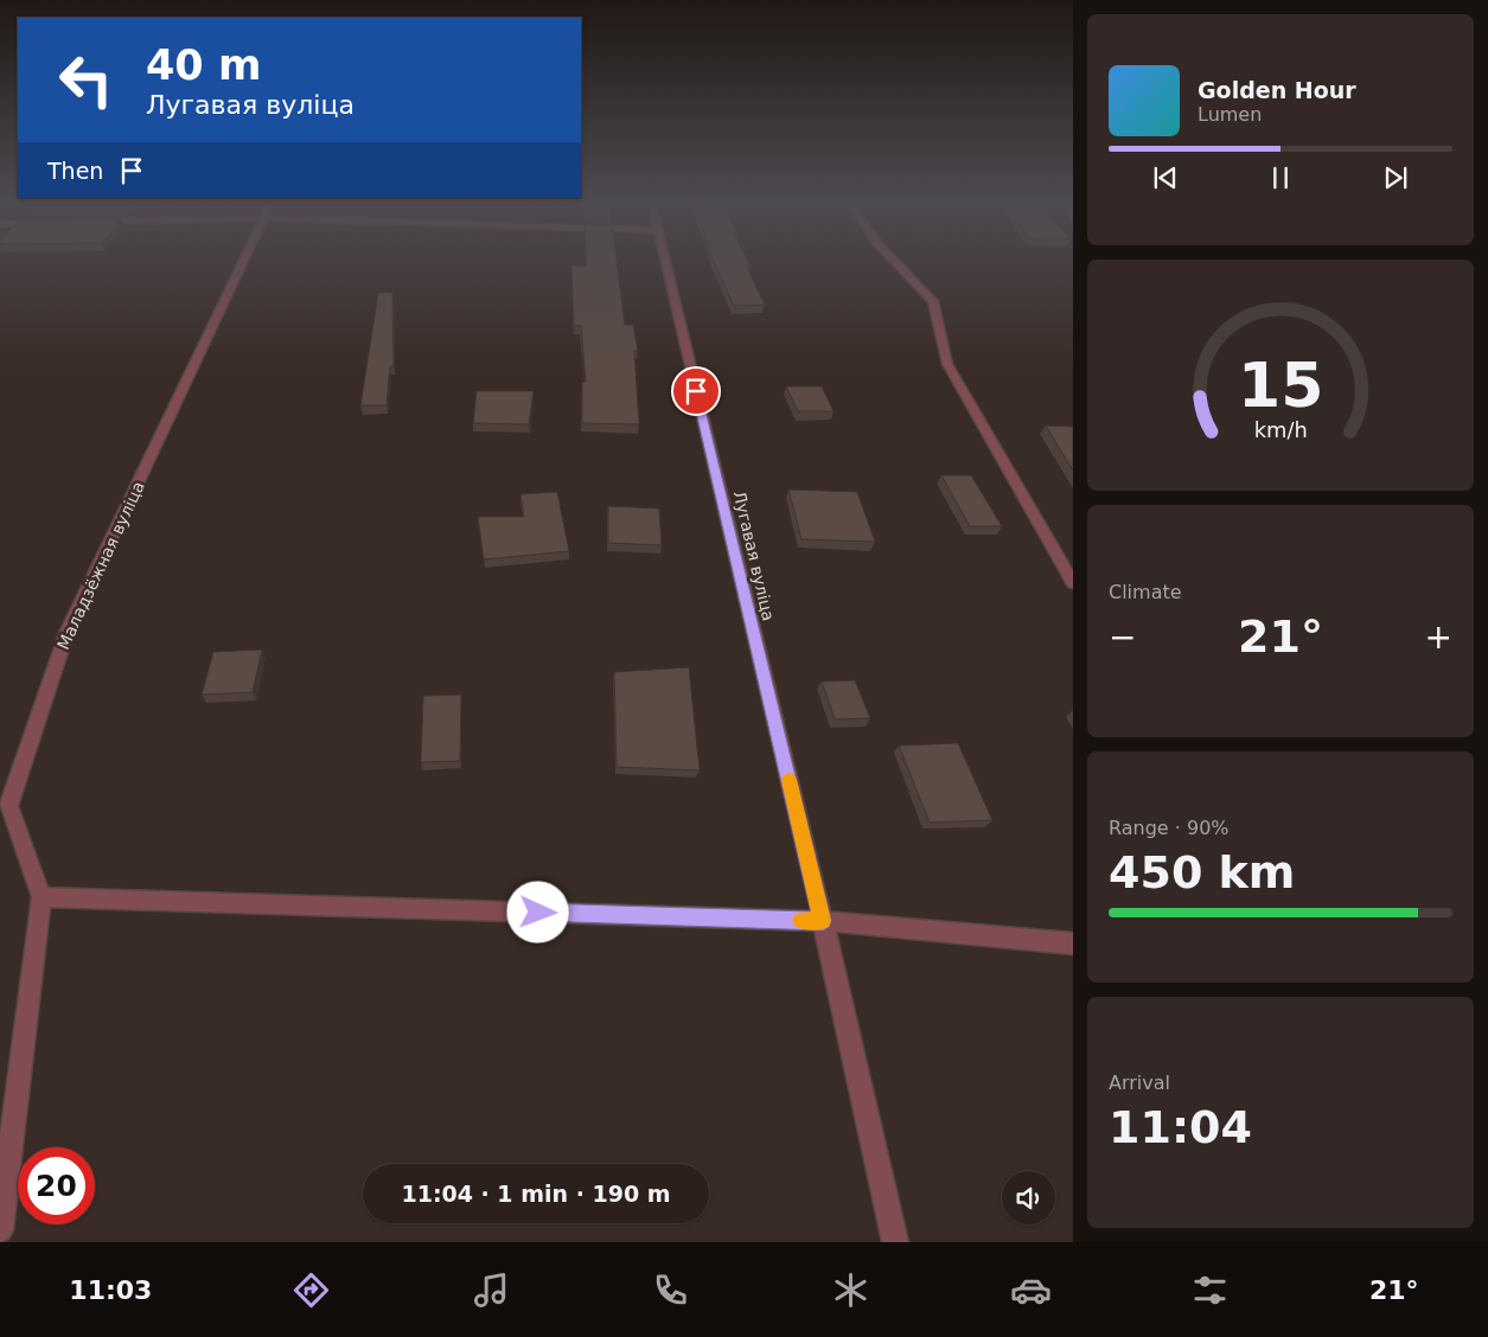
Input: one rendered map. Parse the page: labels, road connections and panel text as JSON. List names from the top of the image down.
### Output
{
  "streets": {
    "street": ["Лугавая вуліца", "Маладзёжная вуліца"]
  },
  "page": {
    "turn": ["40 m", "Лугавая вуліца"],
    "song": ["Golden Hour", "Lumen"],
    "then": "Then",
    "tile": [
      "Climate",
      ["Range · 90%", "450 km"],
      ["Arrival", "11:04"]
    ],
    "heat": ["−", "21°", "+"],
    "limit": "20",
    "trip": "11:04 · 1 min · 190 m",
    "tabs": ["11:03", "21°"],
    "gauge": ["15", "km/h"]
  }
}
